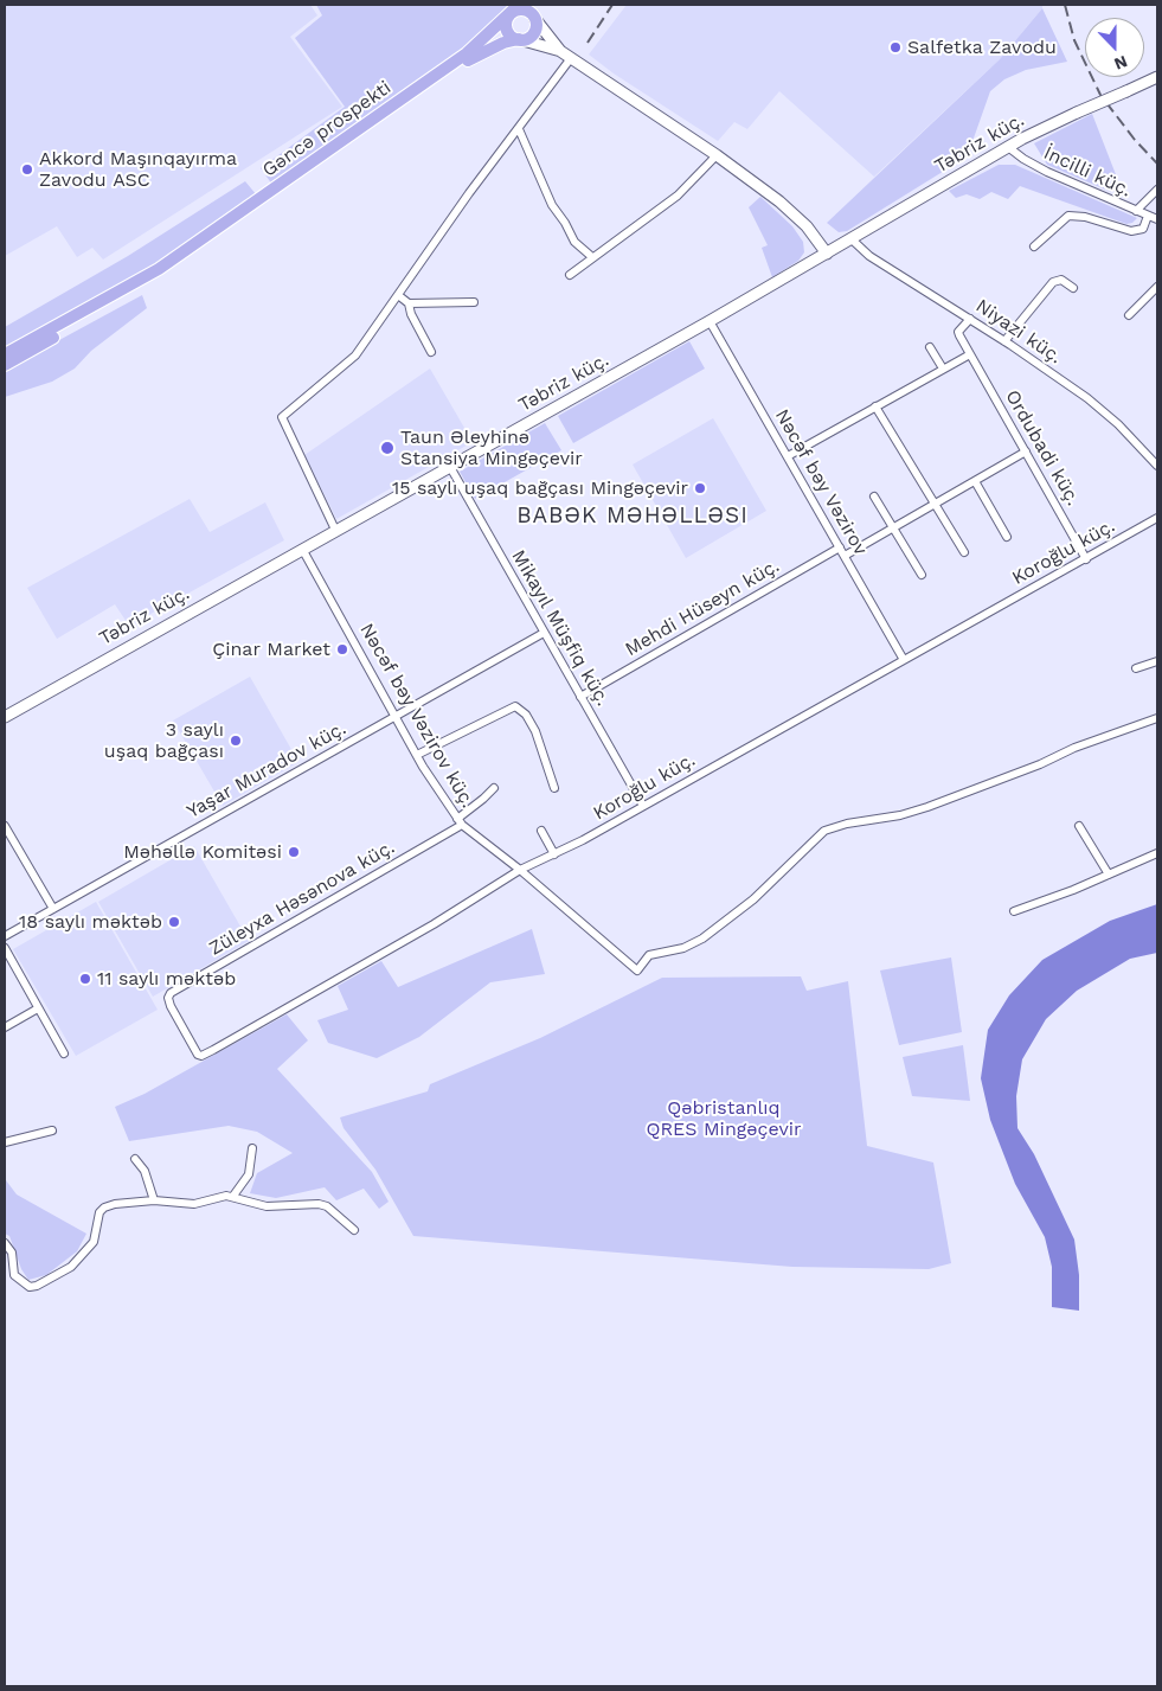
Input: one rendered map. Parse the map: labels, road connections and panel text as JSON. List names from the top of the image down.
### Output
{
  "streets": {
    "main road": ["Gəncə prospekti", "Təbriz küç."],
    "street": [
      "İncilli küç.",
      "Niyazi küç.",
      "Ordubadi küç.",
      "Nəcəf bəy Vəzirov",
      "Koroğlu küç.",
      "Mehdi Hüseyn küç.",
      "Mikayıl Müşfiq küç.",
      "Nəcəf bəy Vəzirov küç.",
      "Yaşar Muradov küç.",
      "Züleyxa Həsənova küç."
    ]
  },
  "crossings": [
    ["Təbriz küç.", "İncilli küç."],
    ["Təbriz küç.", "Niyazi küç."],
    ["Təbriz küç.", "Nəcəf bəy Vəzirov"],
    ["Təbriz küç.", "Mikayıl Müşfiq küç."],
    ["Təbriz küç.", "Nəcəf bəy Vəzirov küç."],
    ["Niyazi küç.", "Ordubadi küç."],
    ["Ordubadi küç.", "Koroğlu küç."],
    ["Nəcəf bəy Vəzirov", "Koroğlu küç."],
    ["Nəcəf bəy Vəzirov", "Mehdi Hüseyn küç."],
    ["Koroğlu küç.", "Mikayıl Müşfiq küç."],
    ["Koroğlu küç.", "Nəcəf bəy Vəzirov küç."],
    ["Koroğlu küç.", "Züleyxa Həsənova küç."],
    ["Mehdi Hüseyn küç.", "Mikayıl Müşfiq küç."],
    ["Mikayıl Müşfiq küç.", "Yaşar Muradov küç."],
    ["Nəcəf bəy Vəzirov küç.", "Yaşar Muradov küç."],
    ["Nəcəf bəy Vəzirov küç.", "Züleyxa Həsənova küç."]
  ],
  "districts": ["BABƏK MƏHƏLLƏSI"],
  "parks": ["Qəbristanlıq QRES Mingəçevir"],
  "places": [
    "Salfetka Zavodu",
    "Akkord Maşınqayırma Zavodu ASC",
    "Taun Əleyhinə Stansiya Mingəçevir",
    "15 saylı uşaq bağçası Mingəçevir",
    "Çinar Market",
    "3 saylı uşaq bağçası",
    "Məhəllə Komitəsi",
    "18 saylı məktəb",
    "11 saylı məktəb"
  ],
  "north": "bottom"
}
